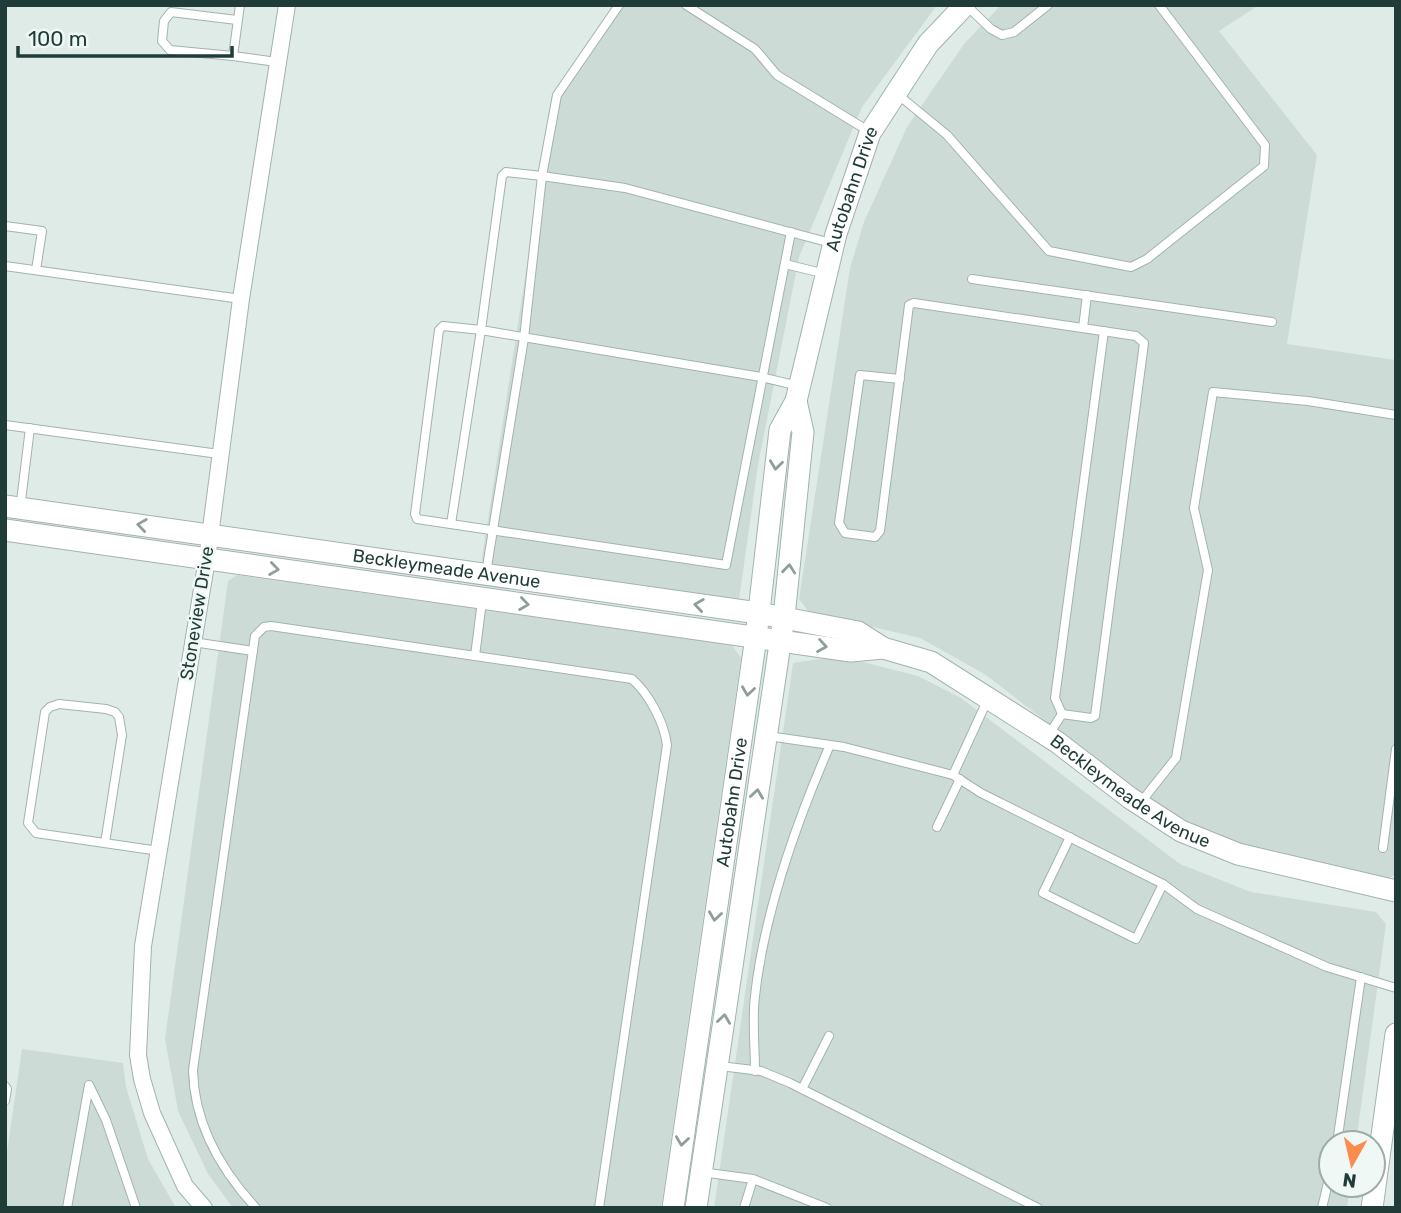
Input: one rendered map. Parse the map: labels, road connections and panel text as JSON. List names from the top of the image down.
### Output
{
  "streets": {
    "street": ["Autobahn Drive", "Beckleymeade Avenue", "Stoneview Drive"]
  },
  "crossings": [
    ["Autobahn Drive", "Beckleymeade Avenue"],
    ["Beckleymeade Avenue", "Stoneview Drive"]
  ],
  "scale_bar": "100 m",
  "north": "bottom"
}
